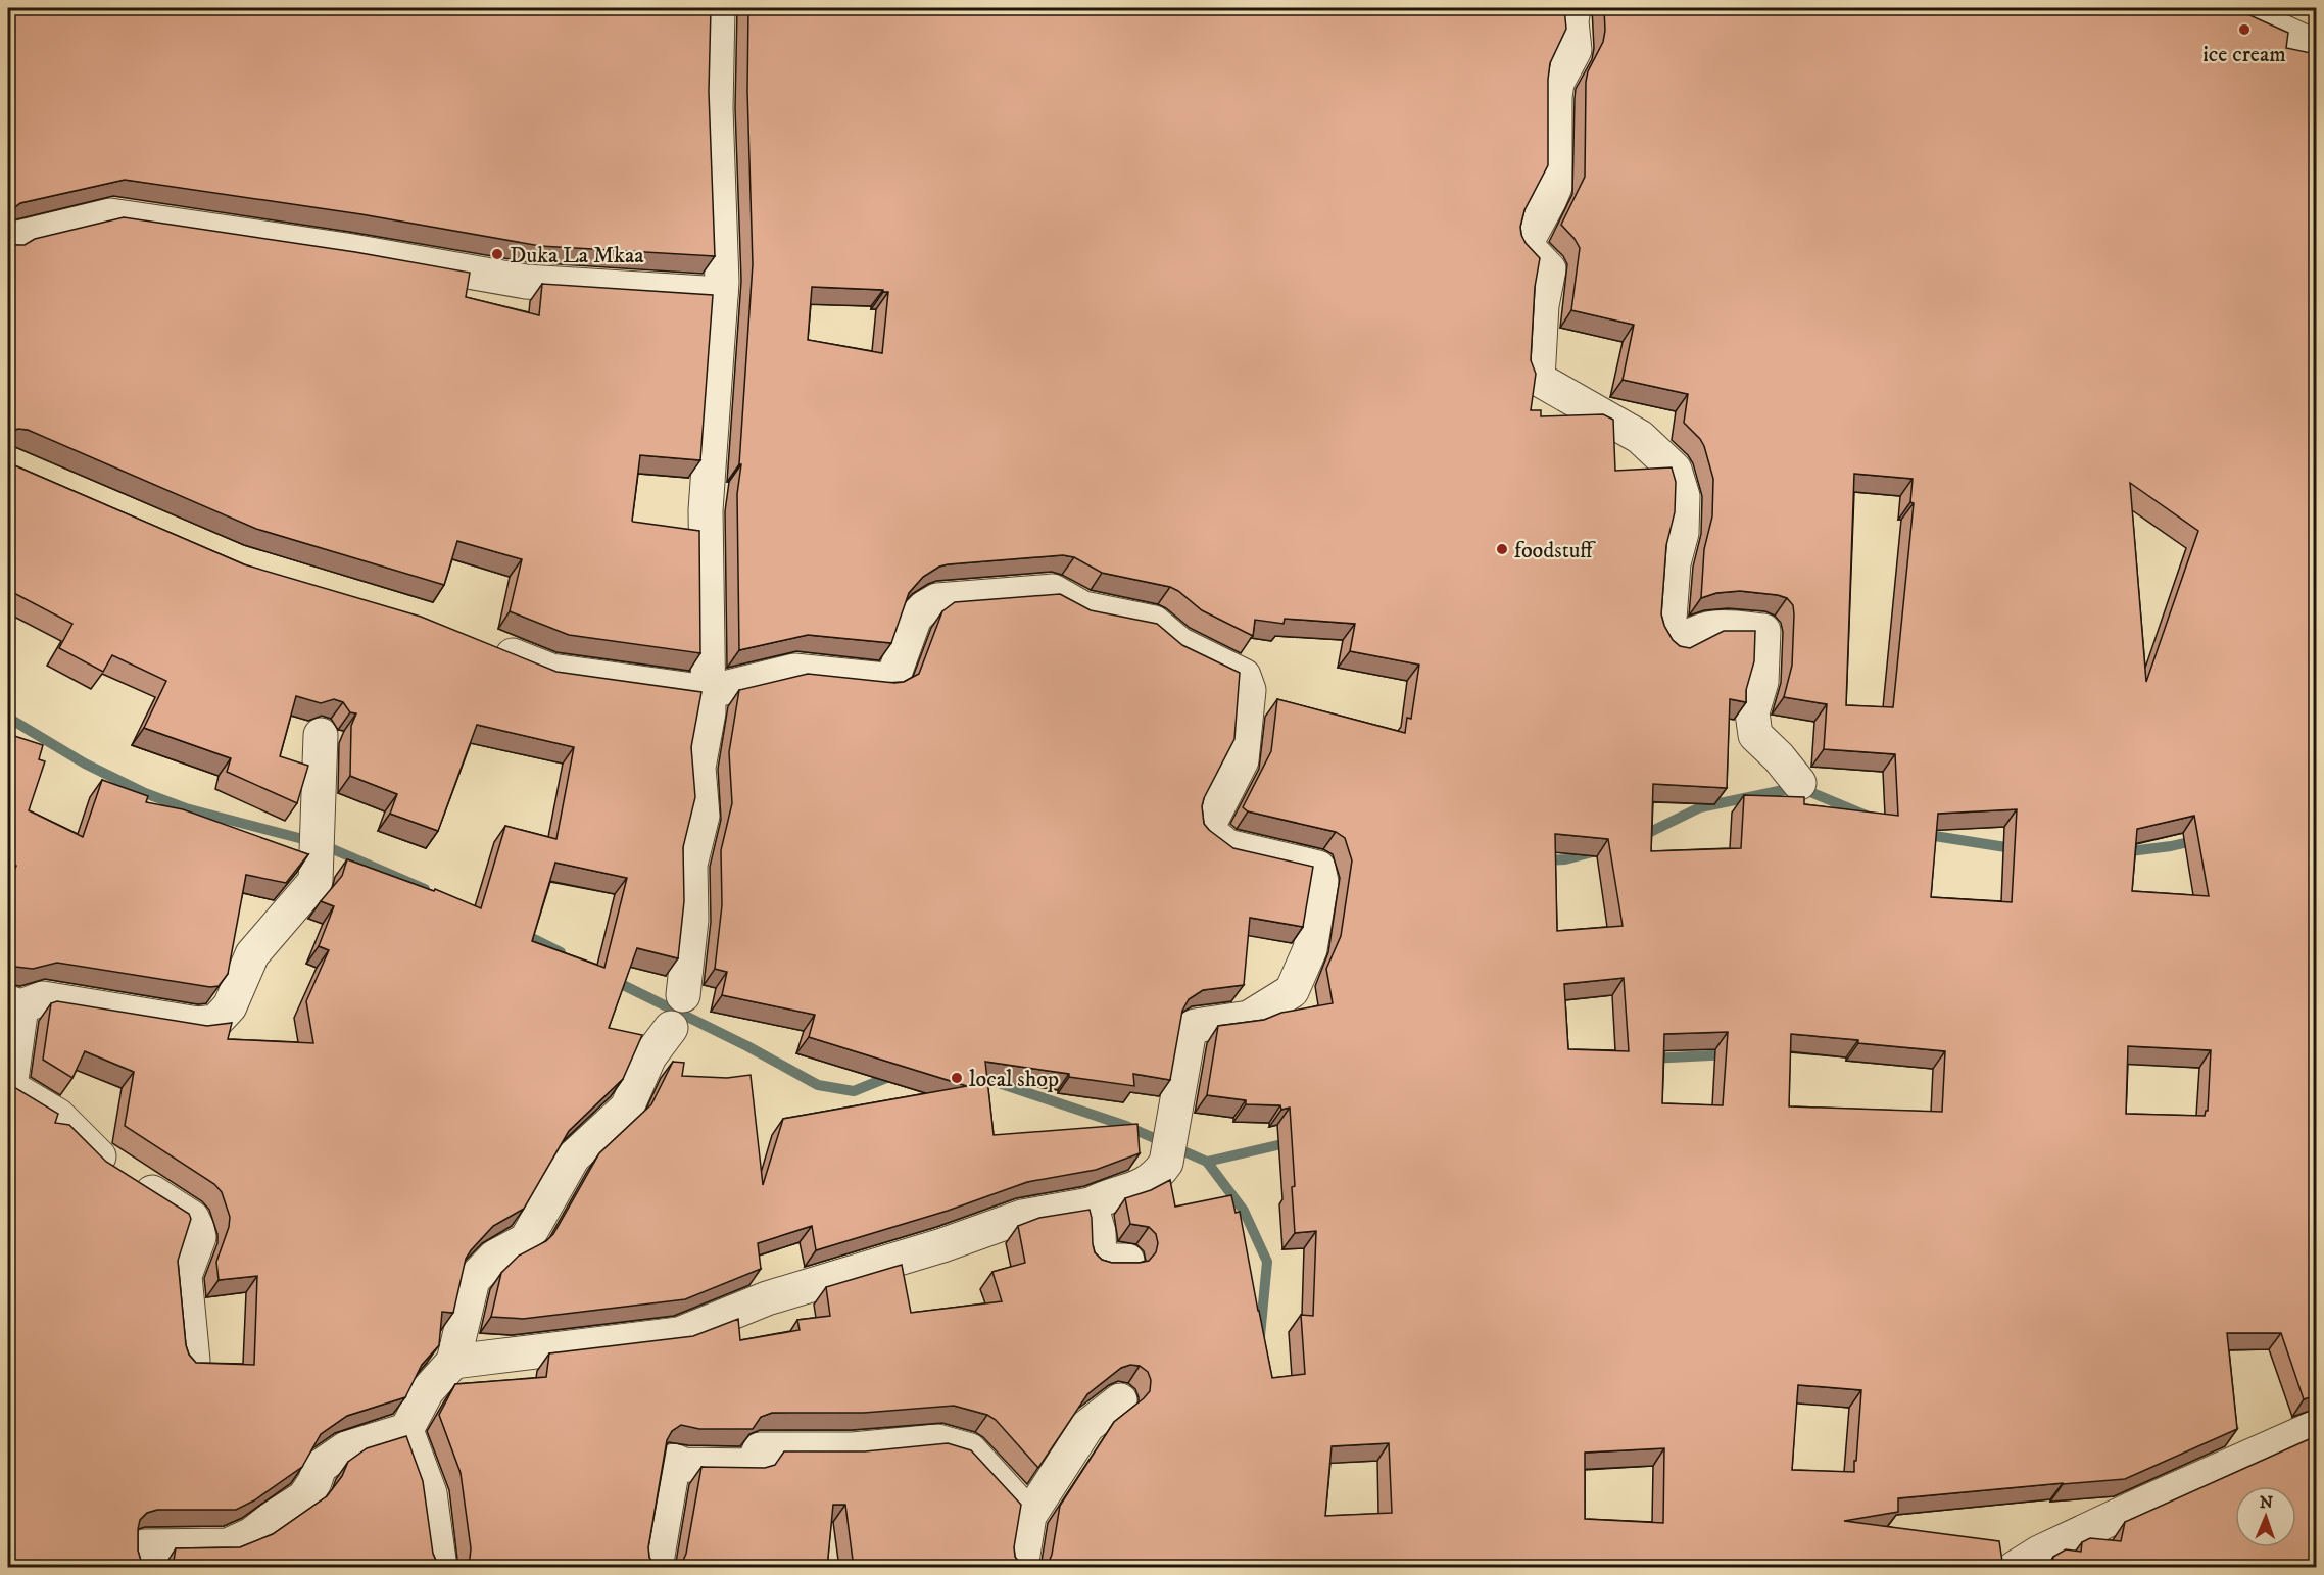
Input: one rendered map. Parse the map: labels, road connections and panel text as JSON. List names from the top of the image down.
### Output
{
  "places": [
    "ice cream",
    "Duka La Mkaa",
    "foodstuff",
    "local shop"
  ],
  "north": "top"
}
